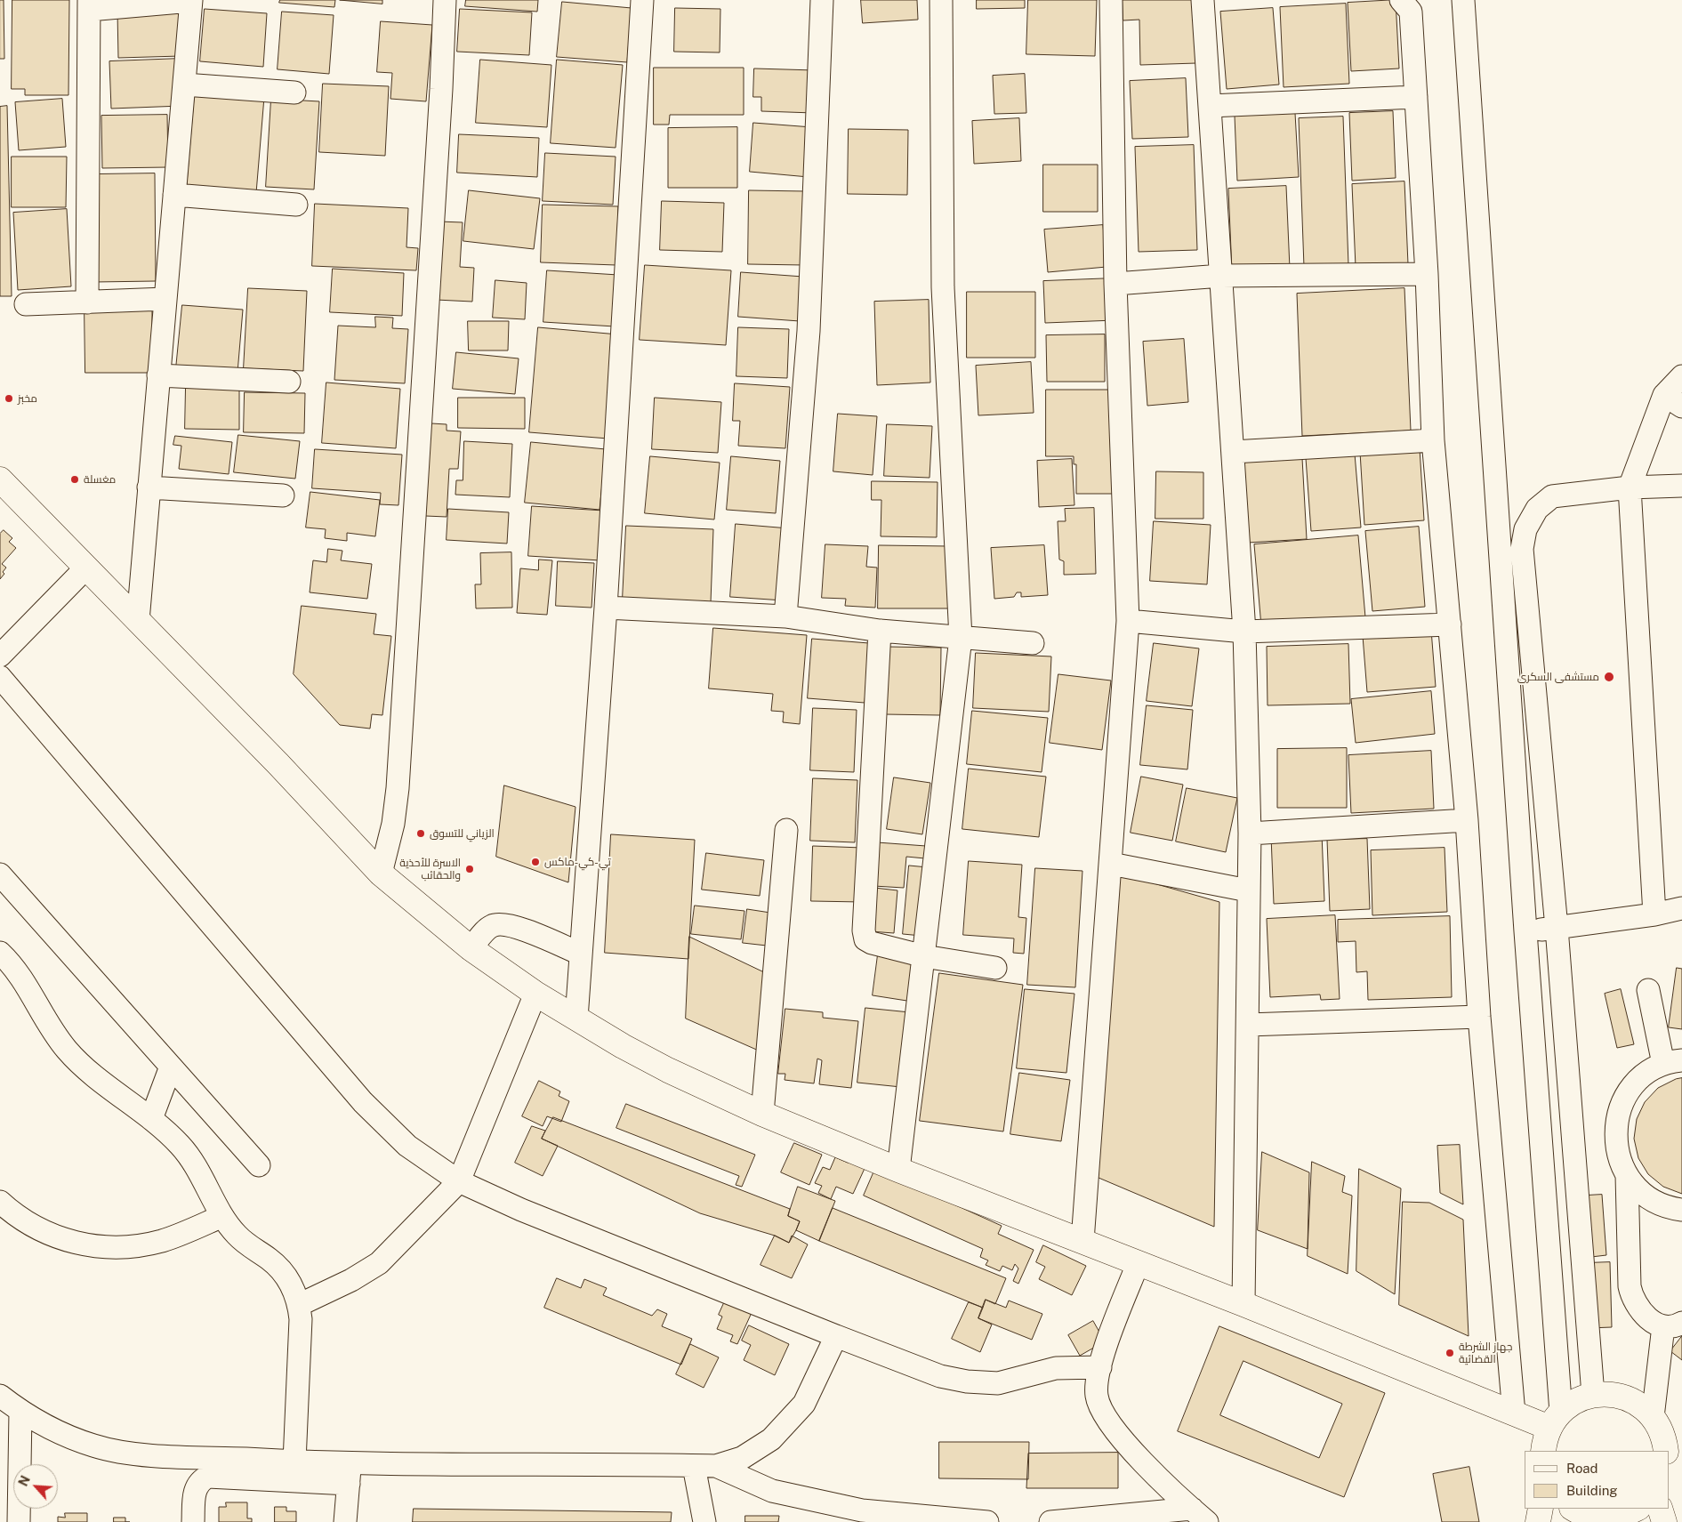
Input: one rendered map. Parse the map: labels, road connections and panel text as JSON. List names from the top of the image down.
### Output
{
  "places": [
    "مخبز",
    "مغسلة",
    "مستشفى السكرى",
    "الزياني للتسوق",
    "تي-كي-ماكس",
    "الاسرة للأحذية والحقائب",
    "جهاز الشرطة القضائية"
  ],
  "legend": ["Road", "Building"],
  "north": "top left"
}
